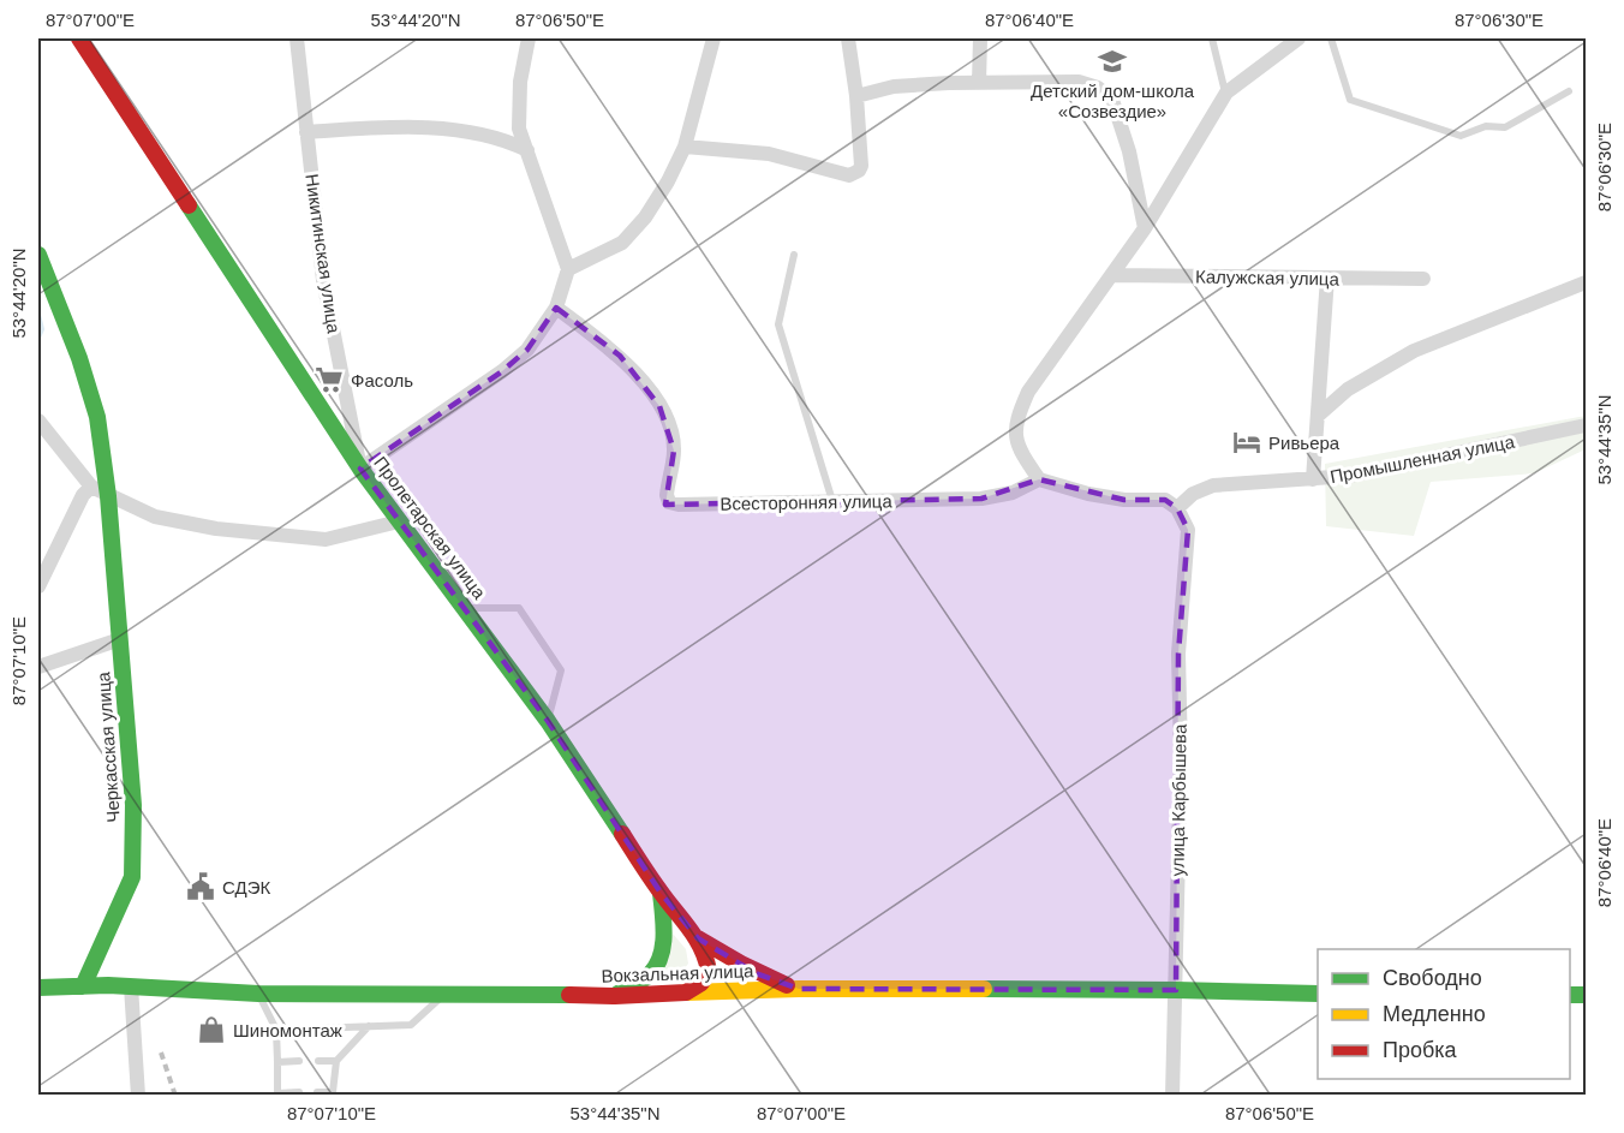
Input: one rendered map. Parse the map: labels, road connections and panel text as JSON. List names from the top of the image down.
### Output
{
  "streets": {
    "main road": ["Пролетарская улица", "Черкасская улица", "Вокзальная улица"],
    "street": [
      "Никитинская улица",
      "Калужская улица",
      "Промышленная улица",
      "Всесторонняя улица",
      "улица Карбышева"
    ]
  },
  "crossings": [
    ["Никитинская улица", "Пролетарская улица"],
    ["Промышленная улица", "улица Карбышева"],
    ["Пролетарская улица", "Вокзальная улица"],
    ["Черкасская улица", "Вокзальная улица"],
    ["улица Карбышева", "Вокзальная улица"]
  ],
  "places": {
    "school or university": ["Детский дом-школа «Созвездие»"],
    "supermarket": ["Фасоль"],
    "hotel": ["Ривьера"],
    "public building": ["СДЭК"],
    "shop": ["Шиномонтаж"]
  },
  "legend": ["Свободно", "Медленно", "Пробка"],
  "coordinates": [
    "87°07'00\"E",
    "53°44'20\"N",
    "87°06'50\"E",
    "87°06'40\"E",
    "87°06'30\"E",
    "53°44'35\"N",
    "87°07'10\"E"
  ]
}
